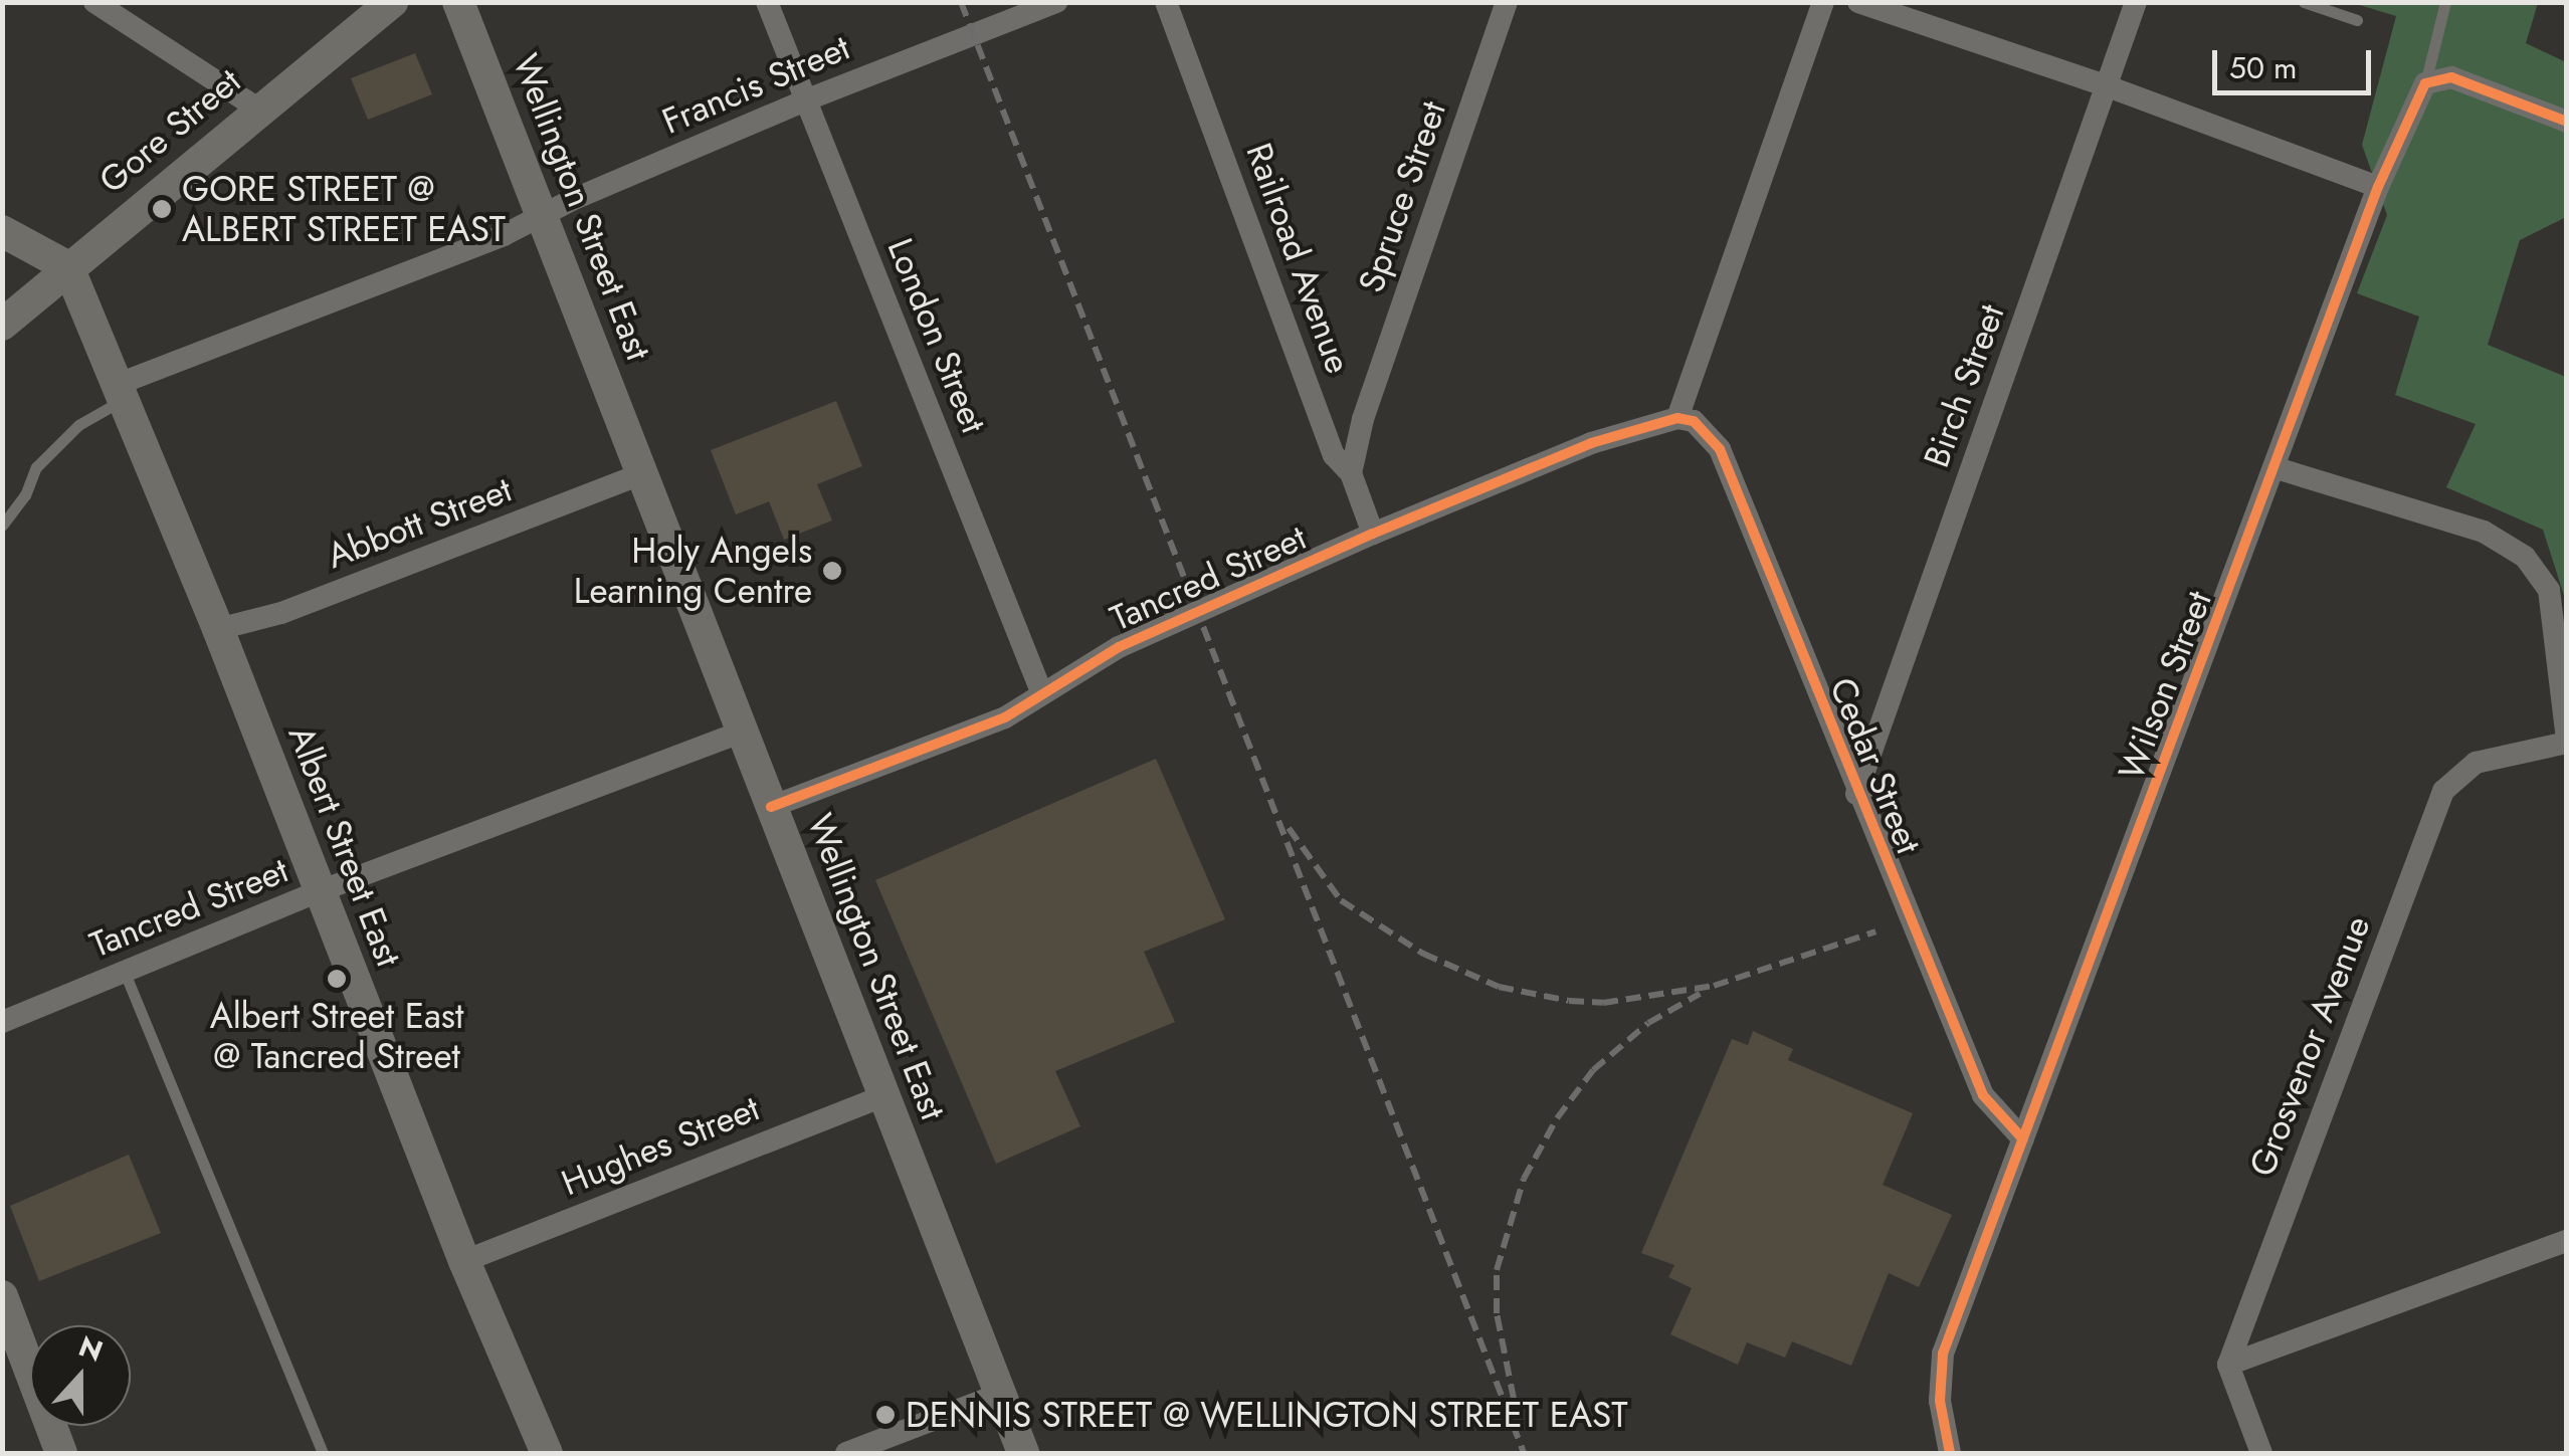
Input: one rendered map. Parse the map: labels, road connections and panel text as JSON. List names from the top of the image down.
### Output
{
  "streets": {
    "main road": ["Gore Street", "Wellington Street East", "Albert Street East"],
    "street": [
      "Francis Street",
      "Spruce Street",
      "Railroad Avenue",
      "London Street",
      "Birch Street",
      "Abbott Street",
      "Tancred Street",
      "Wilson Street",
      "Cedar Street",
      "Grosvenor Avenue",
      "Hughes Street"
    ]
  },
  "crossings": [
    ["Francis Street", "Wellington Street East"],
    ["Francis Street", "London Street"],
    ["Francis Street", "Albert Street East"],
    ["Gore Street", "Albert Street East"],
    ["Spruce Street", "Railroad Avenue"],
    ["Wellington Street East", "Abbott Street"],
    ["Wellington Street East", "Tancred Street"],
    ["Wellington Street East", "Hughes Street"],
    ["Railroad Avenue", "Tancred Street"],
    ["London Street", "Tancred Street"],
    ["Birch Street", "Cedar Street"],
    ["Abbott Street", "Albert Street East"],
    ["Tancred Street", "Cedar Street"],
    ["Tancred Street", "Albert Street East"],
    ["Wilson Street", "Cedar Street"],
    ["Albert Street East", "Hughes Street"]
  ],
  "places": [
    "GORE STREET @ ALBERT STREET EAST",
    "Holy Angels Learning Centre",
    "Albert Street East @ Tancred Street",
    "DENNIS STREET @ WELLINGTON STREET EAST"
  ],
  "scale_bar": "50 m",
  "north": "top"
}
